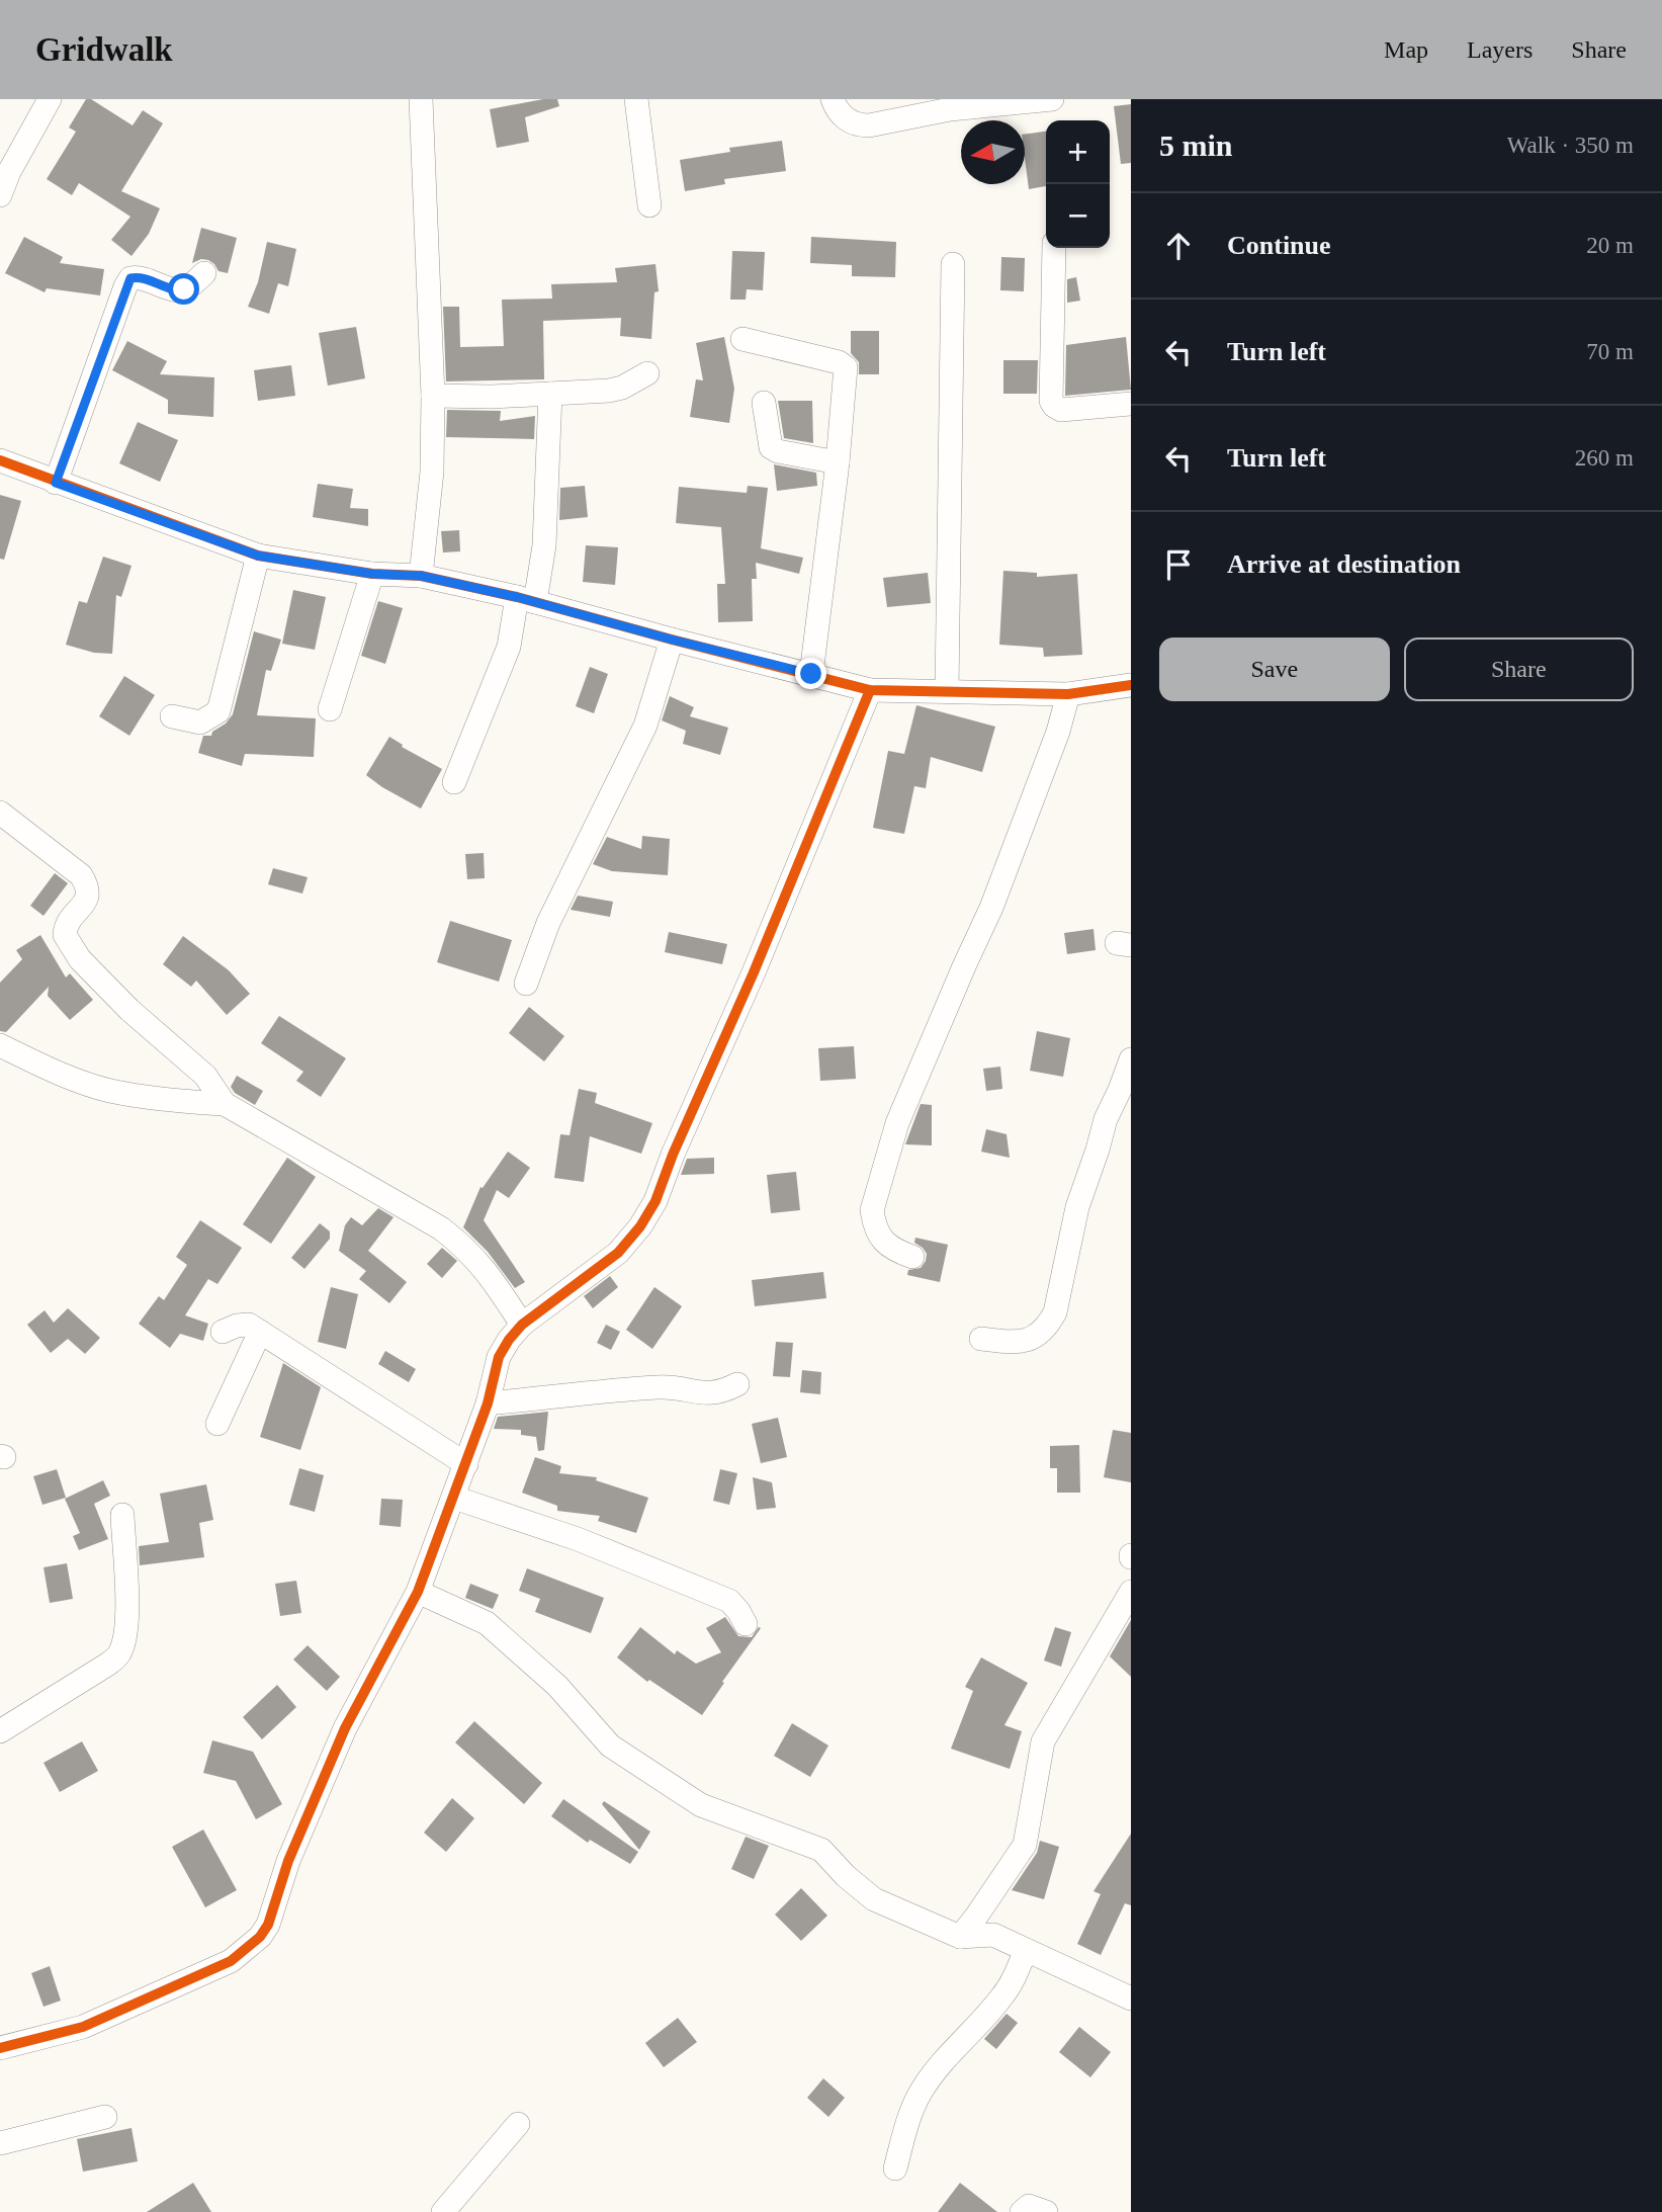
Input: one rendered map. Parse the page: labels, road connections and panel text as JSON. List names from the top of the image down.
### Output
{
  "north": "left",
  "page": {
    "header": "Gridwalk",
    "nav": ["Map", "Layers", "Share"],
    "heading": ["5 min", "Walk · 350 m"],
    "map_buttons": ["+", "−"],
    "list": [
      ["Continue", "20 m"],
      ["Turn left", "70 m"],
      ["Turn left", "260 m"],
      "Arrive at destination"
    ],
    "buttons": ["Save", "Share"]
  }
}
